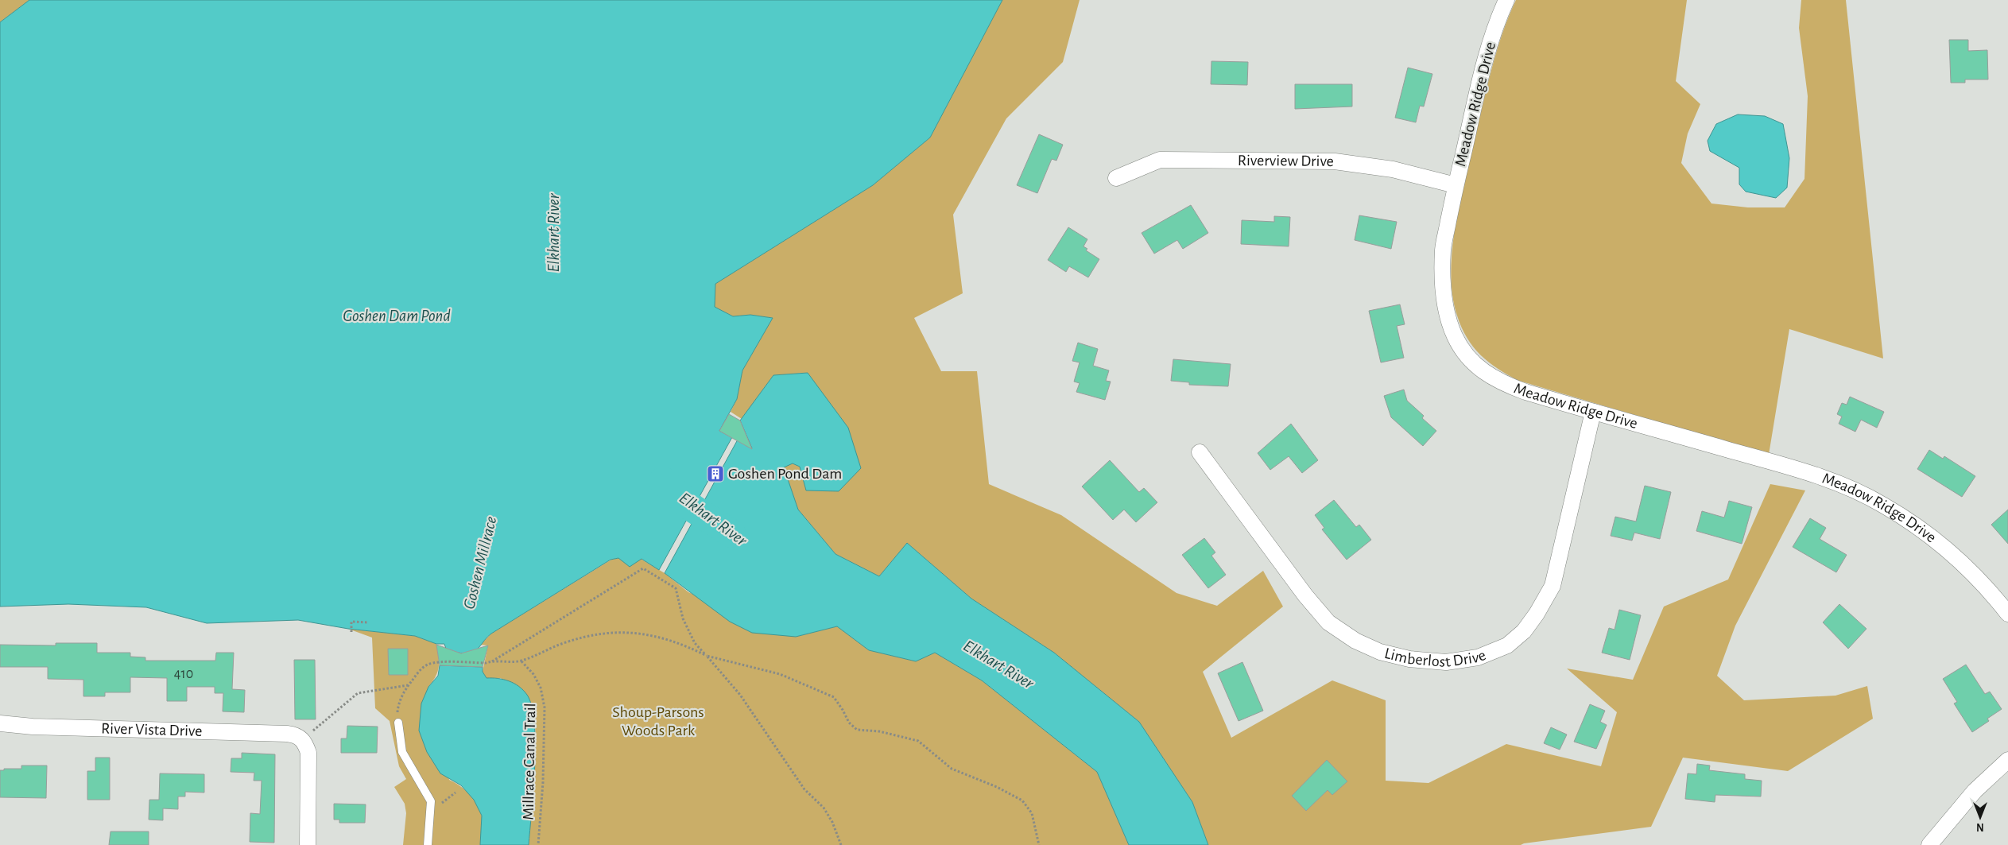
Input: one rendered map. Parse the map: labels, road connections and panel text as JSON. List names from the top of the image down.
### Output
{
  "streets": {
    "street": [
      "Meadow Ridge Drive",
      "Riverview Drive",
      "Limberlost Drive",
      "River Vista Drive"
    ],
    "path": ["Millrace Canal Trail"]
  },
  "crossings": [
    ["Meadow Ridge Drive", "Riverview Drive"],
    ["Meadow Ridge Drive", "Limberlost Drive"]
  ],
  "water": ["Elkhart River", "Goshen Dam Pond", "Goshen Millrace"],
  "parks": ["Shoup-Parsons Woods Park"],
  "places": {
    "building": ["Goshen Pond Dam"]
  },
  "house_numbers": ["410"],
  "north": "bottom"
}
